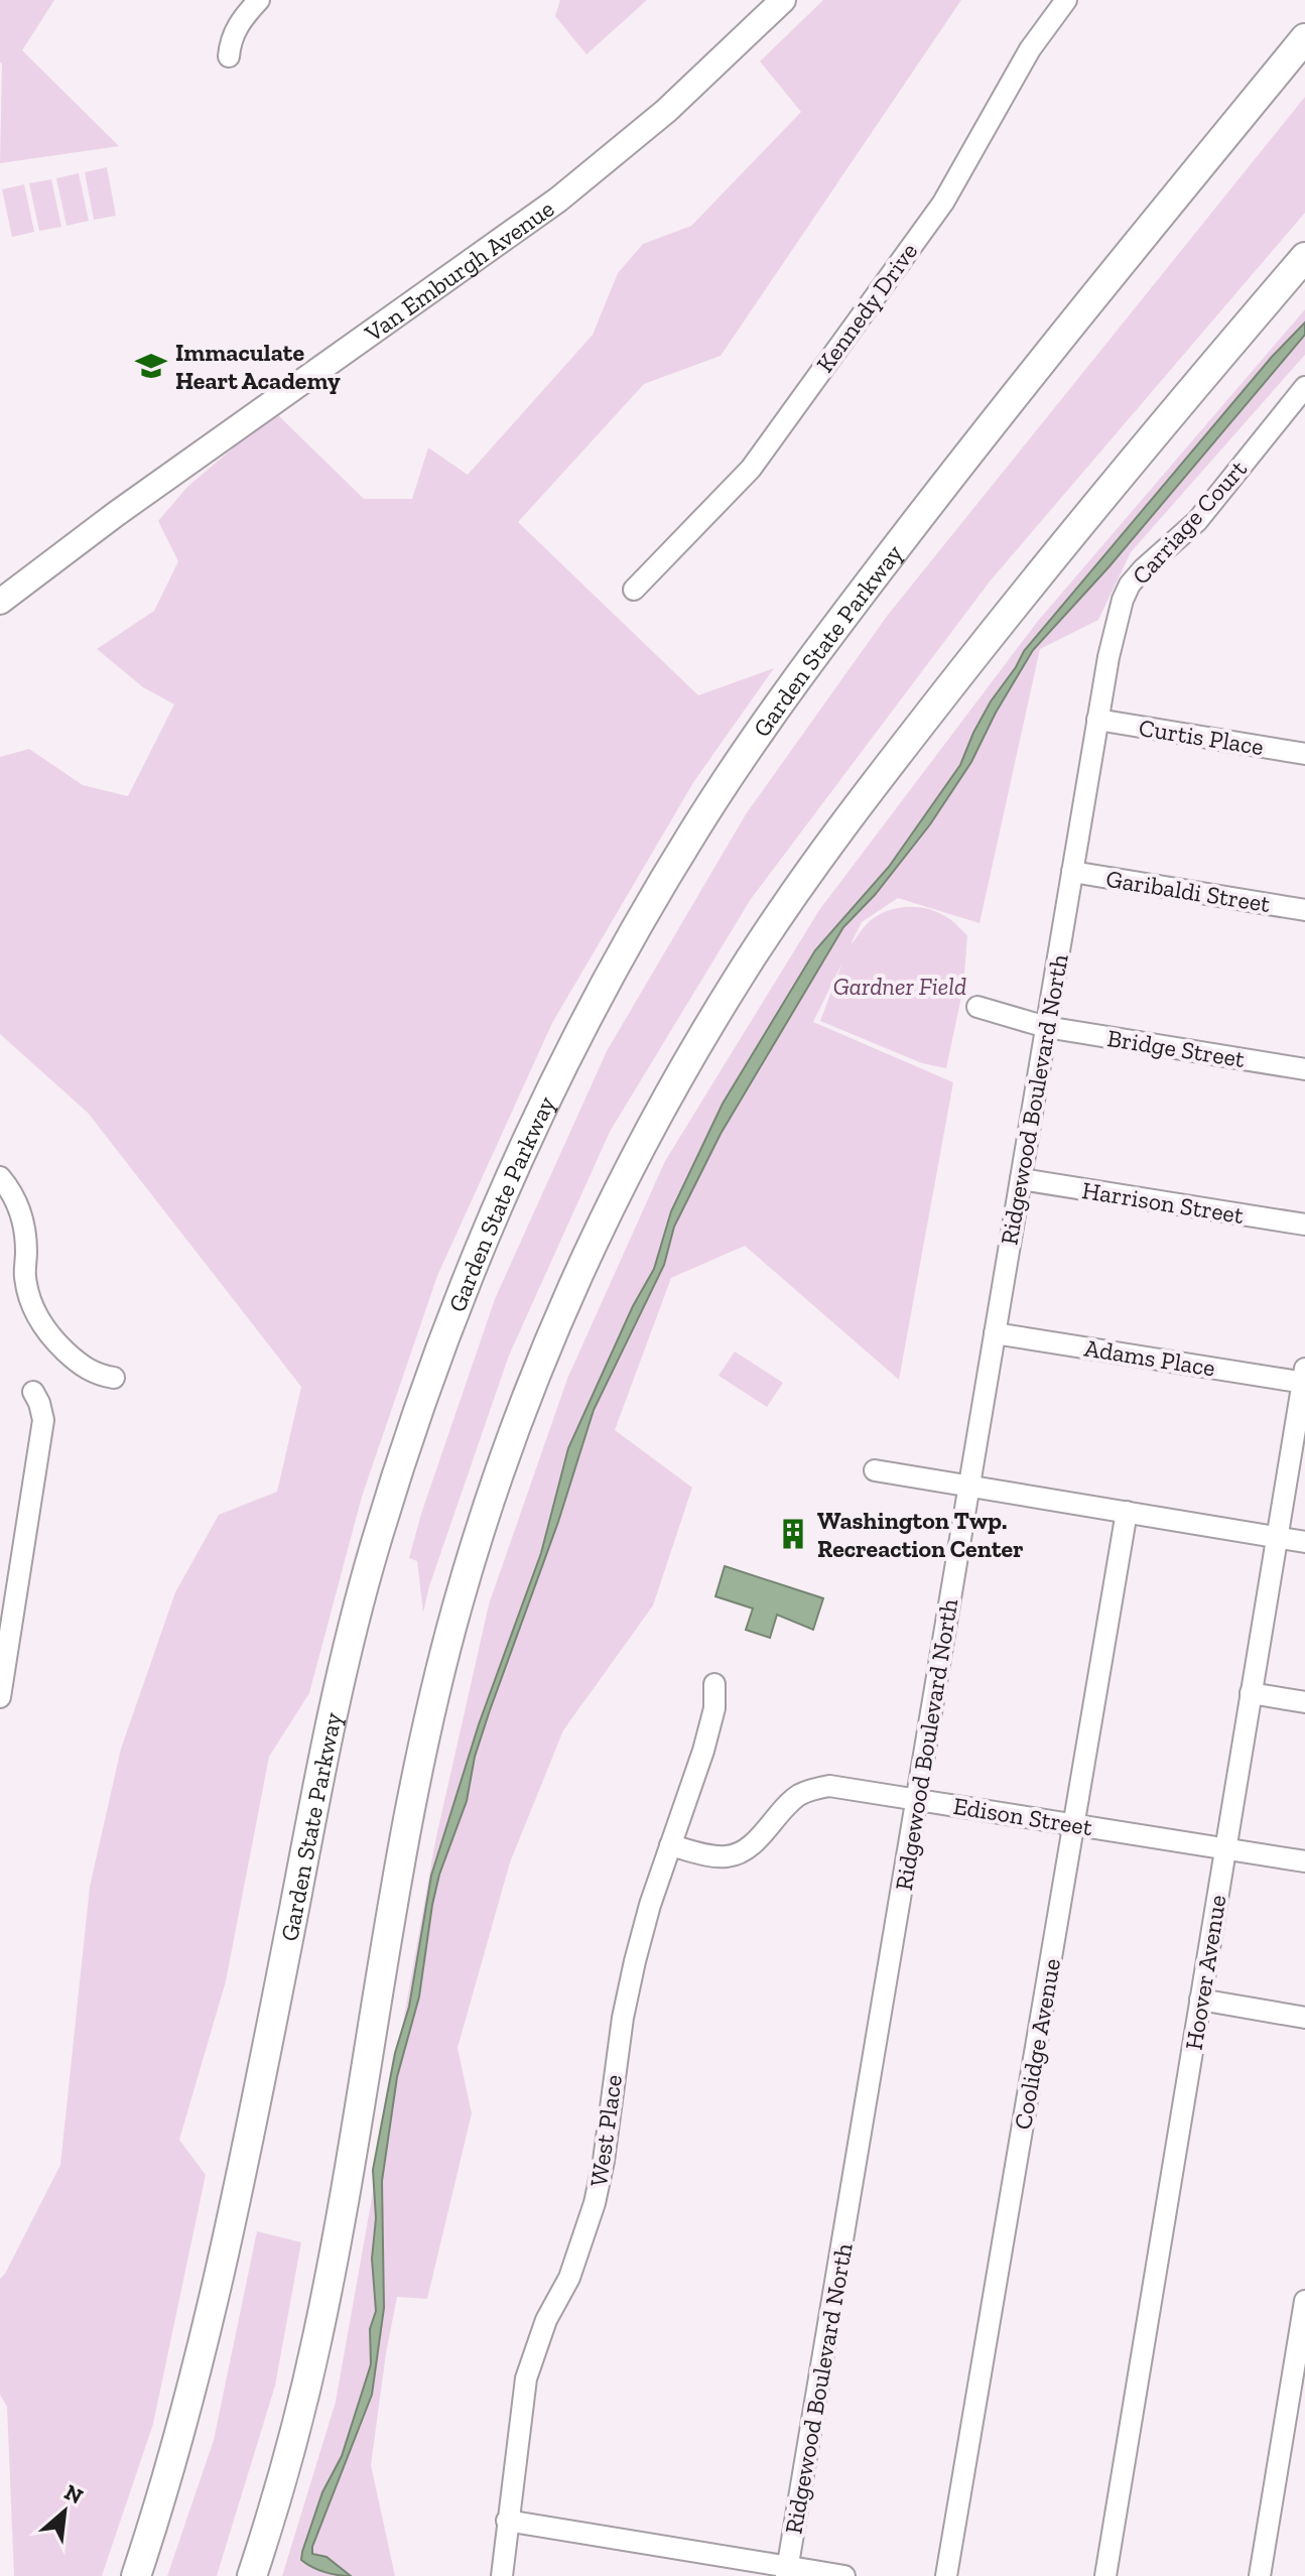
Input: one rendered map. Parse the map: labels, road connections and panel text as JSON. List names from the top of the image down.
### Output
{
  "streets": {
    "highway": ["Garden State Parkway"],
    "main road": ["Van Emburgh Avenue"],
    "street": [
      "Kennedy Drive",
      "Carriage Court",
      "Curtis Place",
      "Garibaldi Street",
      "Bridge Street",
      "Ridgewood Boulevard North",
      "Harrison Street",
      "Adams Place",
      "Edison Street",
      "Hoover Avenue",
      "Coolidge Avenue",
      "West Place"
    ]
  },
  "crossings": [
    ["Carriage Court", "Ridgewood Boulevard North"],
    ["Curtis Place", "Ridgewood Boulevard North"],
    ["Garibaldi Street", "Ridgewood Boulevard North"],
    ["Bridge Street", "Ridgewood Boulevard North"],
    ["Ridgewood Boulevard North", "Harrison Street"],
    ["Ridgewood Boulevard North", "Adams Place"],
    ["Ridgewood Boulevard North", "Edison Street"],
    ["Adams Place", "Hoover Avenue"],
    ["Edison Street", "Hoover Avenue"],
    ["Edison Street", "Coolidge Avenue"],
    ["Edison Street", "West Place"]
  ],
  "parks": ["Gardner Field"],
  "places": {
    "school or university": ["Immaculate Heart Academy"],
    "building": ["Washington Twp. Recreaction Center"]
  },
  "north": "top right"
}
